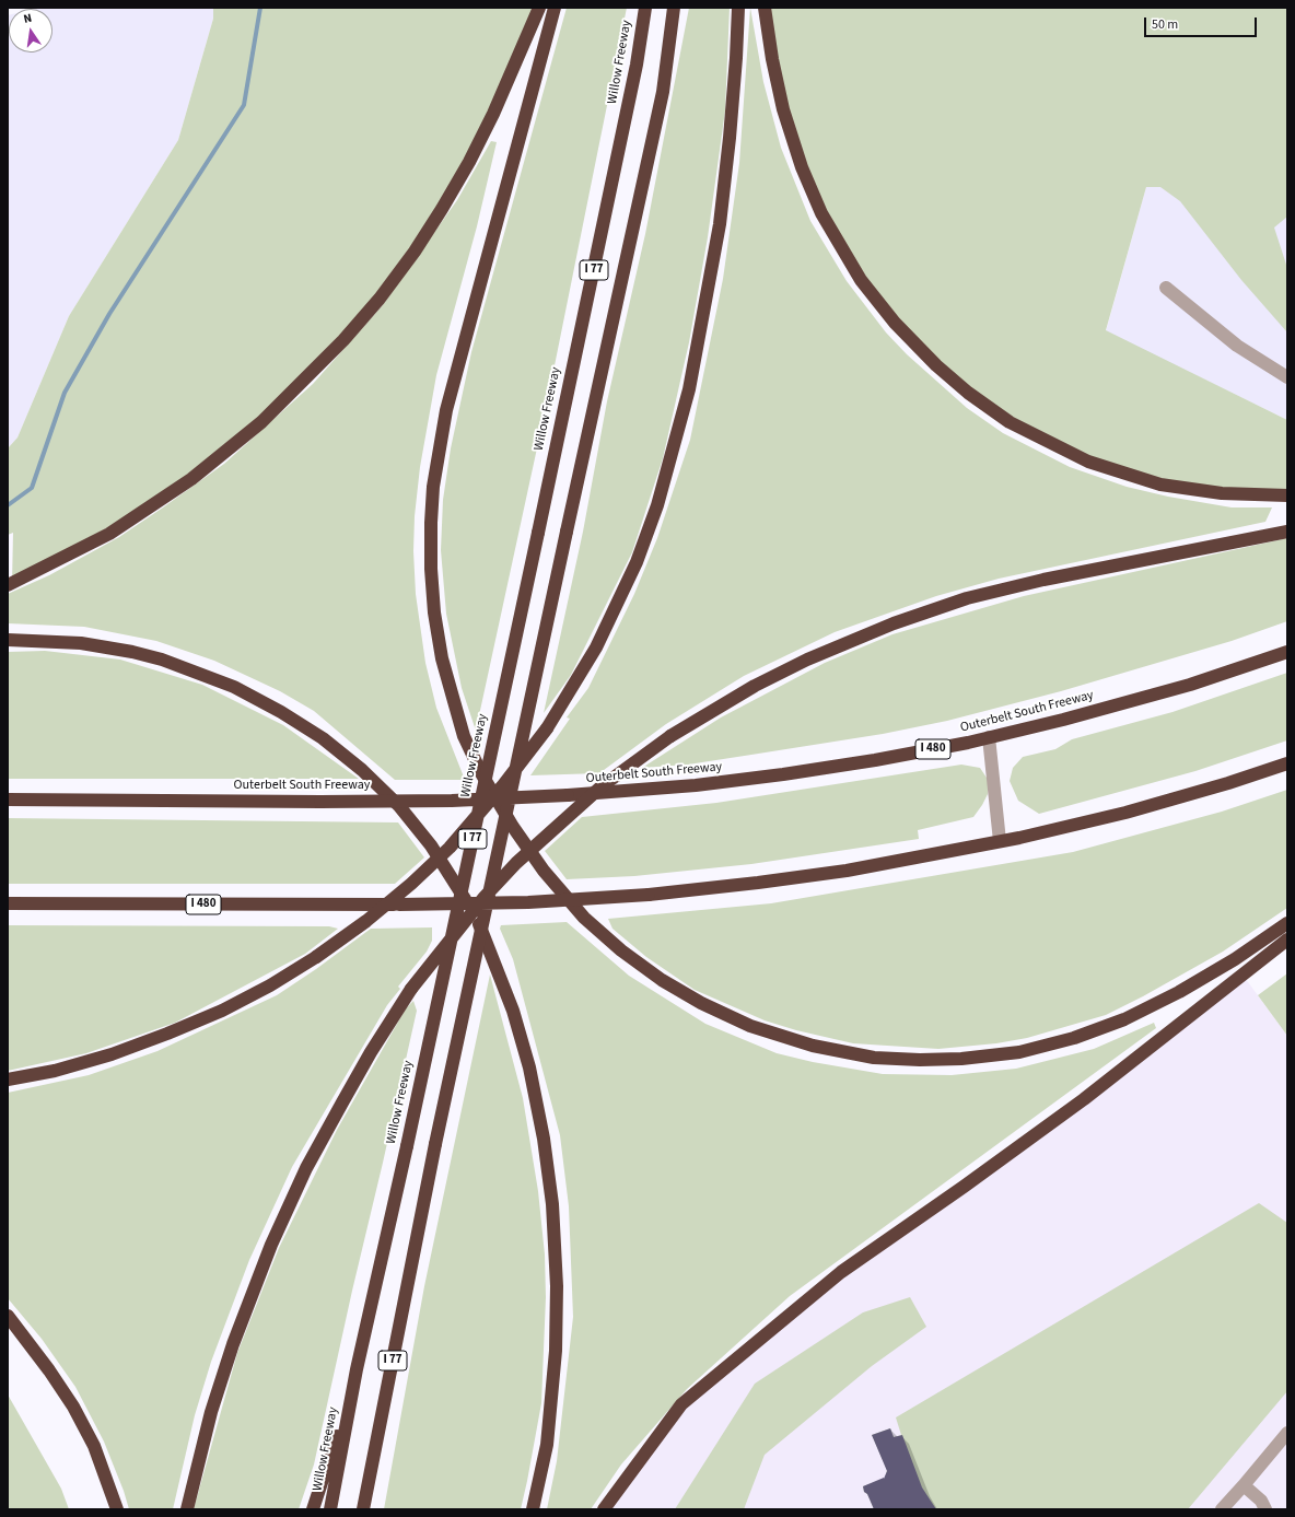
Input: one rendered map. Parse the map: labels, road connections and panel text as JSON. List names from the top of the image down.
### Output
{
  "streets": {
    "highway": [
      "Willow Freeway",
      "I 77",
      "Outerbelt South Freeway",
      "I 480"
    ]
  },
  "scale_bar": "50 m",
  "north": "top"
}
